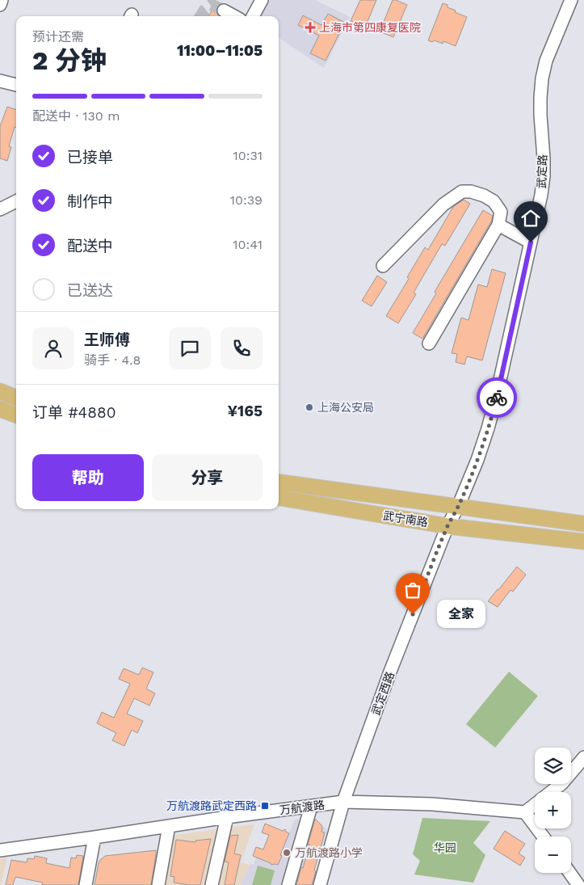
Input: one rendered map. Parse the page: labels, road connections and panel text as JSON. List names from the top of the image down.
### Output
{
  "streets": {
    "main road": ["武宁南路"],
    "street": ["武定路", "武定西路", "万航渡路"]
  },
  "crossings": [
    ["武定路", "武宁南路"],
    ["武定路", "武定西路"],
    ["武宁南路", "武定西路"],
    ["武定西路", "万航渡路"]
  ],
  "parks": ["华园"],
  "places": {
    "health": ["上海市第四康复医院"],
    "other": ["上海公安局", "全家", "万航渡路小学"],
    "transit": ["万航渡路武定西路"]
  },
  "page": {
    "heading": ["2 分钟", "预计还需", "11:00–11:05"],
    "panel": [
      "王师傅",
      "骑手 · 4.8",
      "订单 #4880",
      "¥165"
    ],
    "bar": "配送中 · 130 m",
    "list": [
      ["已接单", "10:31"],
      ["制作中", "10:39"],
      ["配送中", "10:41"],
      "已送达"
    ],
    "buttons": ["帮助", "分享"],
    "bubble": "全家",
    "map_buttons": ["+", "−"]
  }
}
